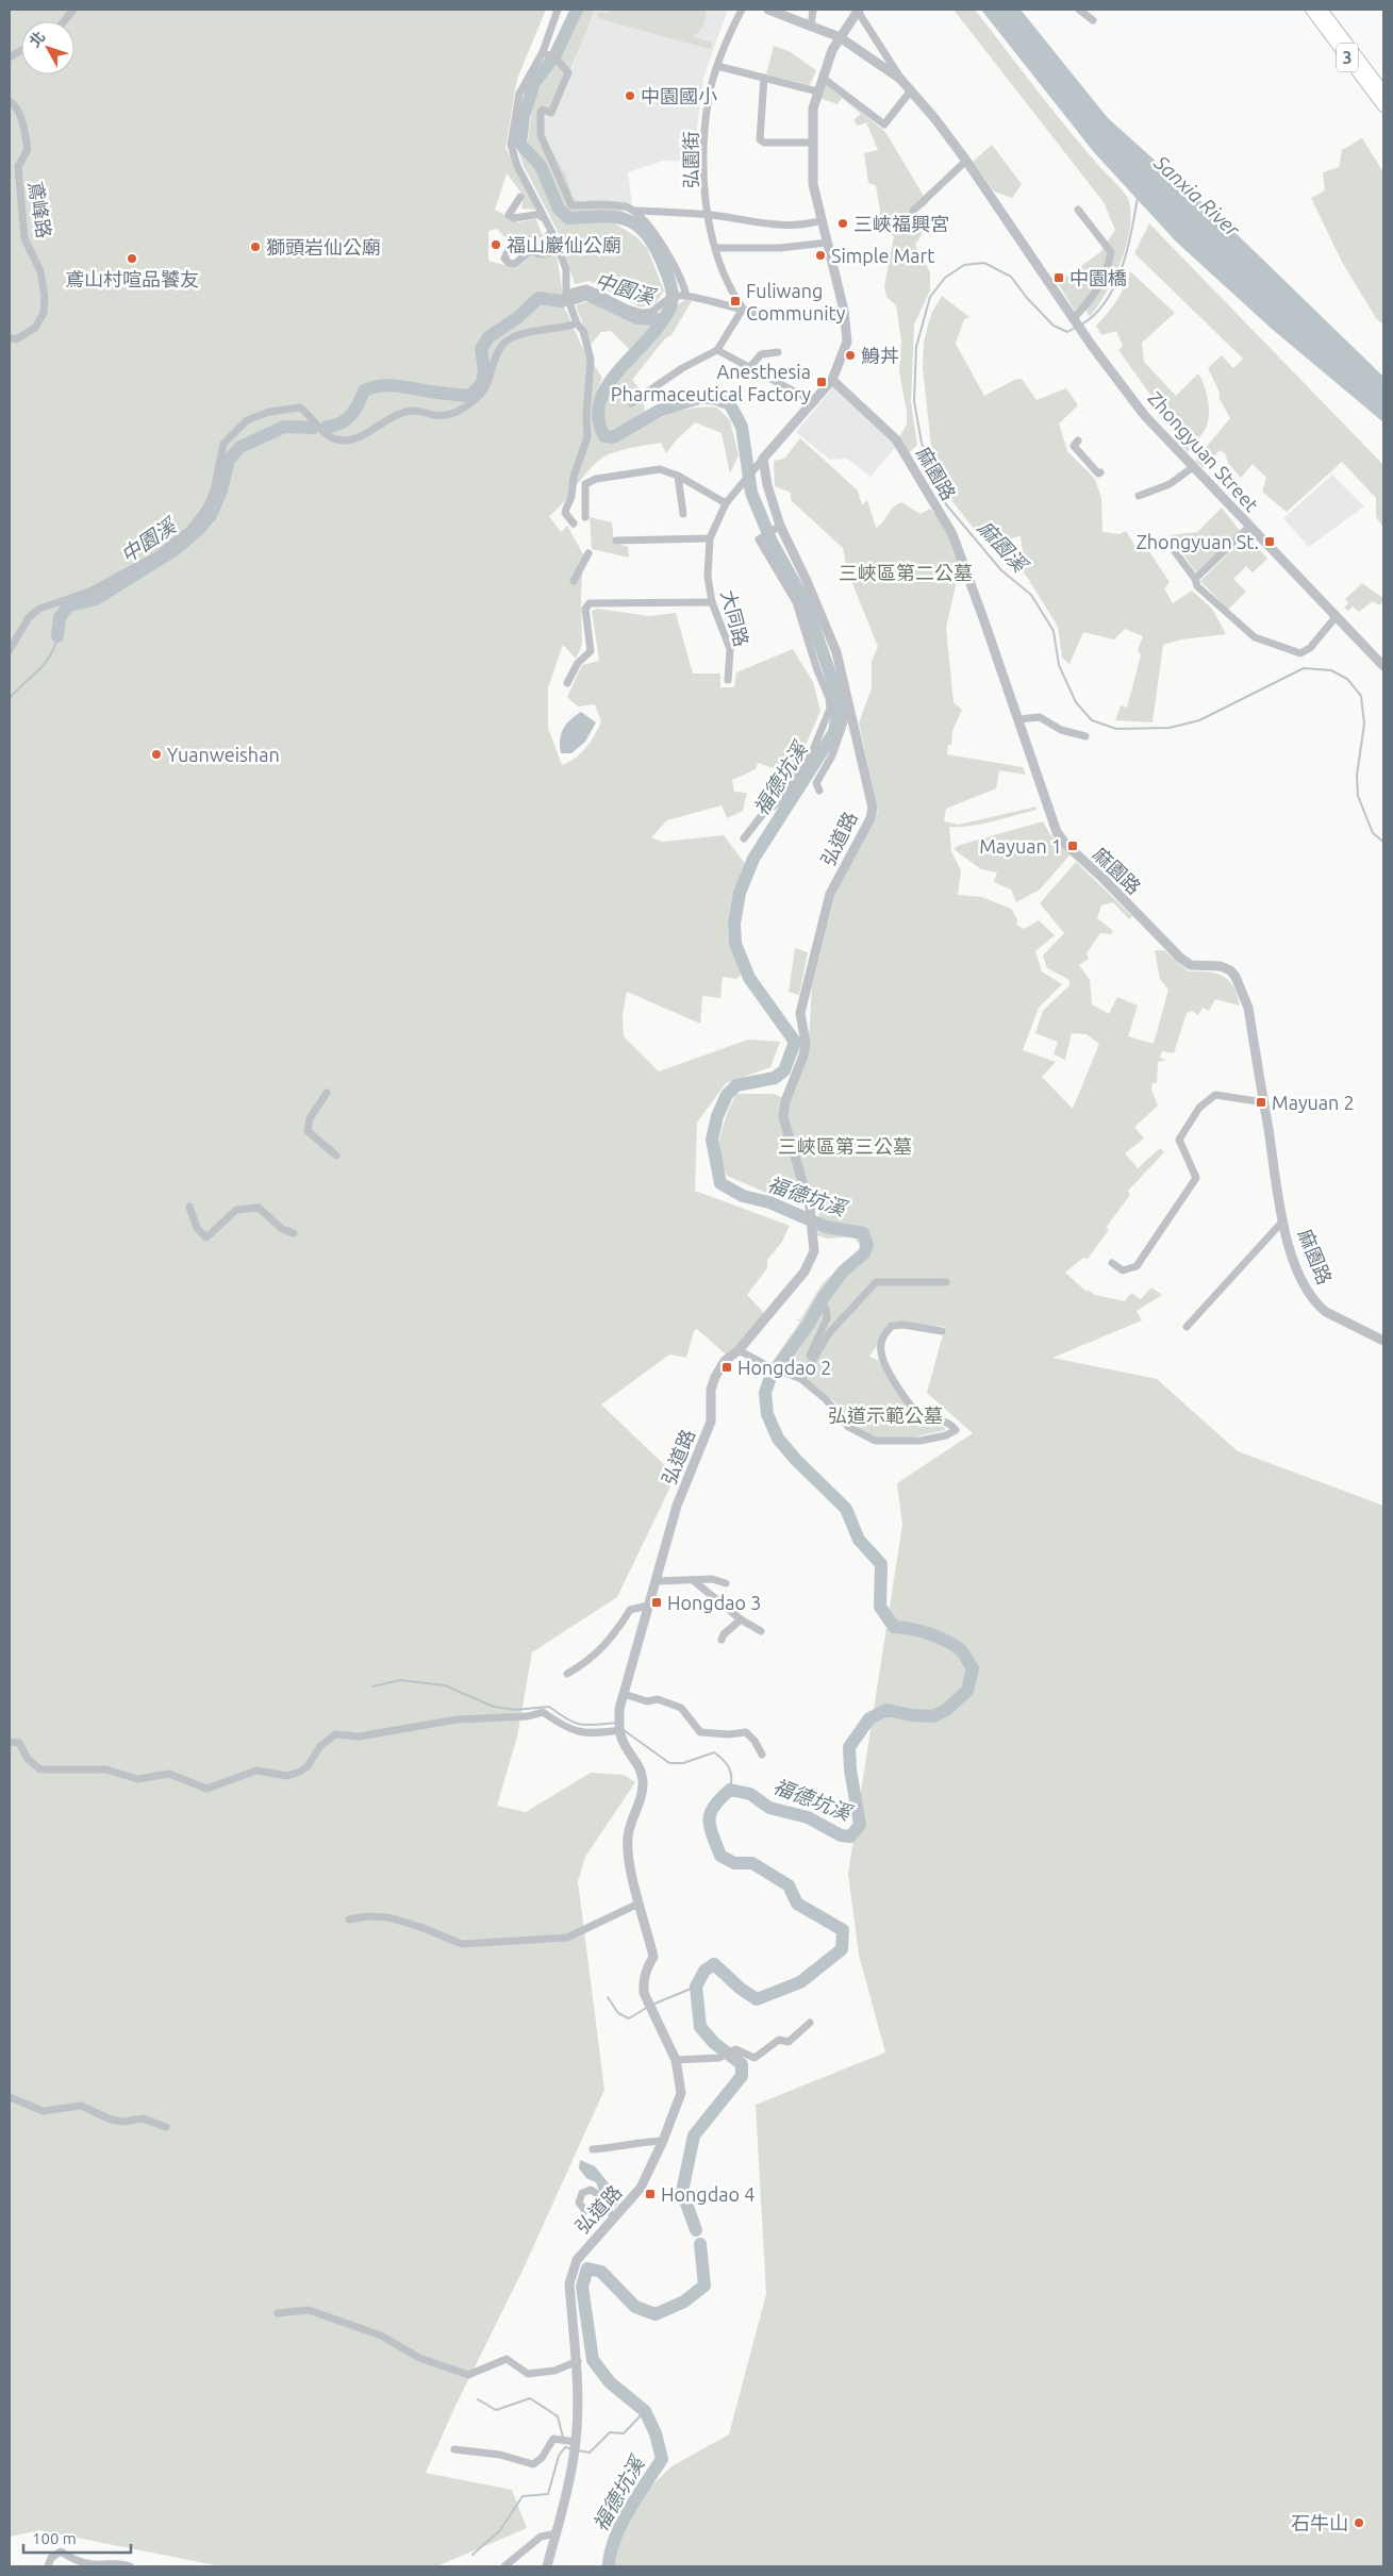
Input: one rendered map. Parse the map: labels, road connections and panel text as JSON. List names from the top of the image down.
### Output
{
  "streets": {
    "main road": ["3"],
    "street": [
      "弘園街",
      "鳶峰路",
      "Zhongyuan Street",
      "麻園路",
      "大同路",
      "弘道路"
    ]
  },
  "crossings": [
    ["大同路", "弘道路"]
  ],
  "water": [
    "Sanxia River",
    "中園溪",
    "麻園溪",
    "福德坑溪"
  ],
  "parks": ["三峽區第二公墓", "三峽區第三公墓", "弘道示範公墓"],
  "places": {
    "other": [
      "中園國小",
      "三峽福興宮",
      "福山巖仙公廟",
      "獅頭岩仙公廟",
      "Simple Mart",
      "鳶山村喧品饕友",
      "鯓丼",
      "Yuanweishan",
      "石牛山"
    ],
    "transit": [
      "中園橋",
      "Fuliwang Community",
      "Anesthesia Pharmaceutical Factory",
      "Zhongyuan St.",
      "Mayuan 1",
      "Mayuan 2",
      "Hongdao 2",
      "Hongdao 3",
      "Hongdao 4"
    ]
  },
  "scale_bar": "100 m",
  "north": "top left"
}
